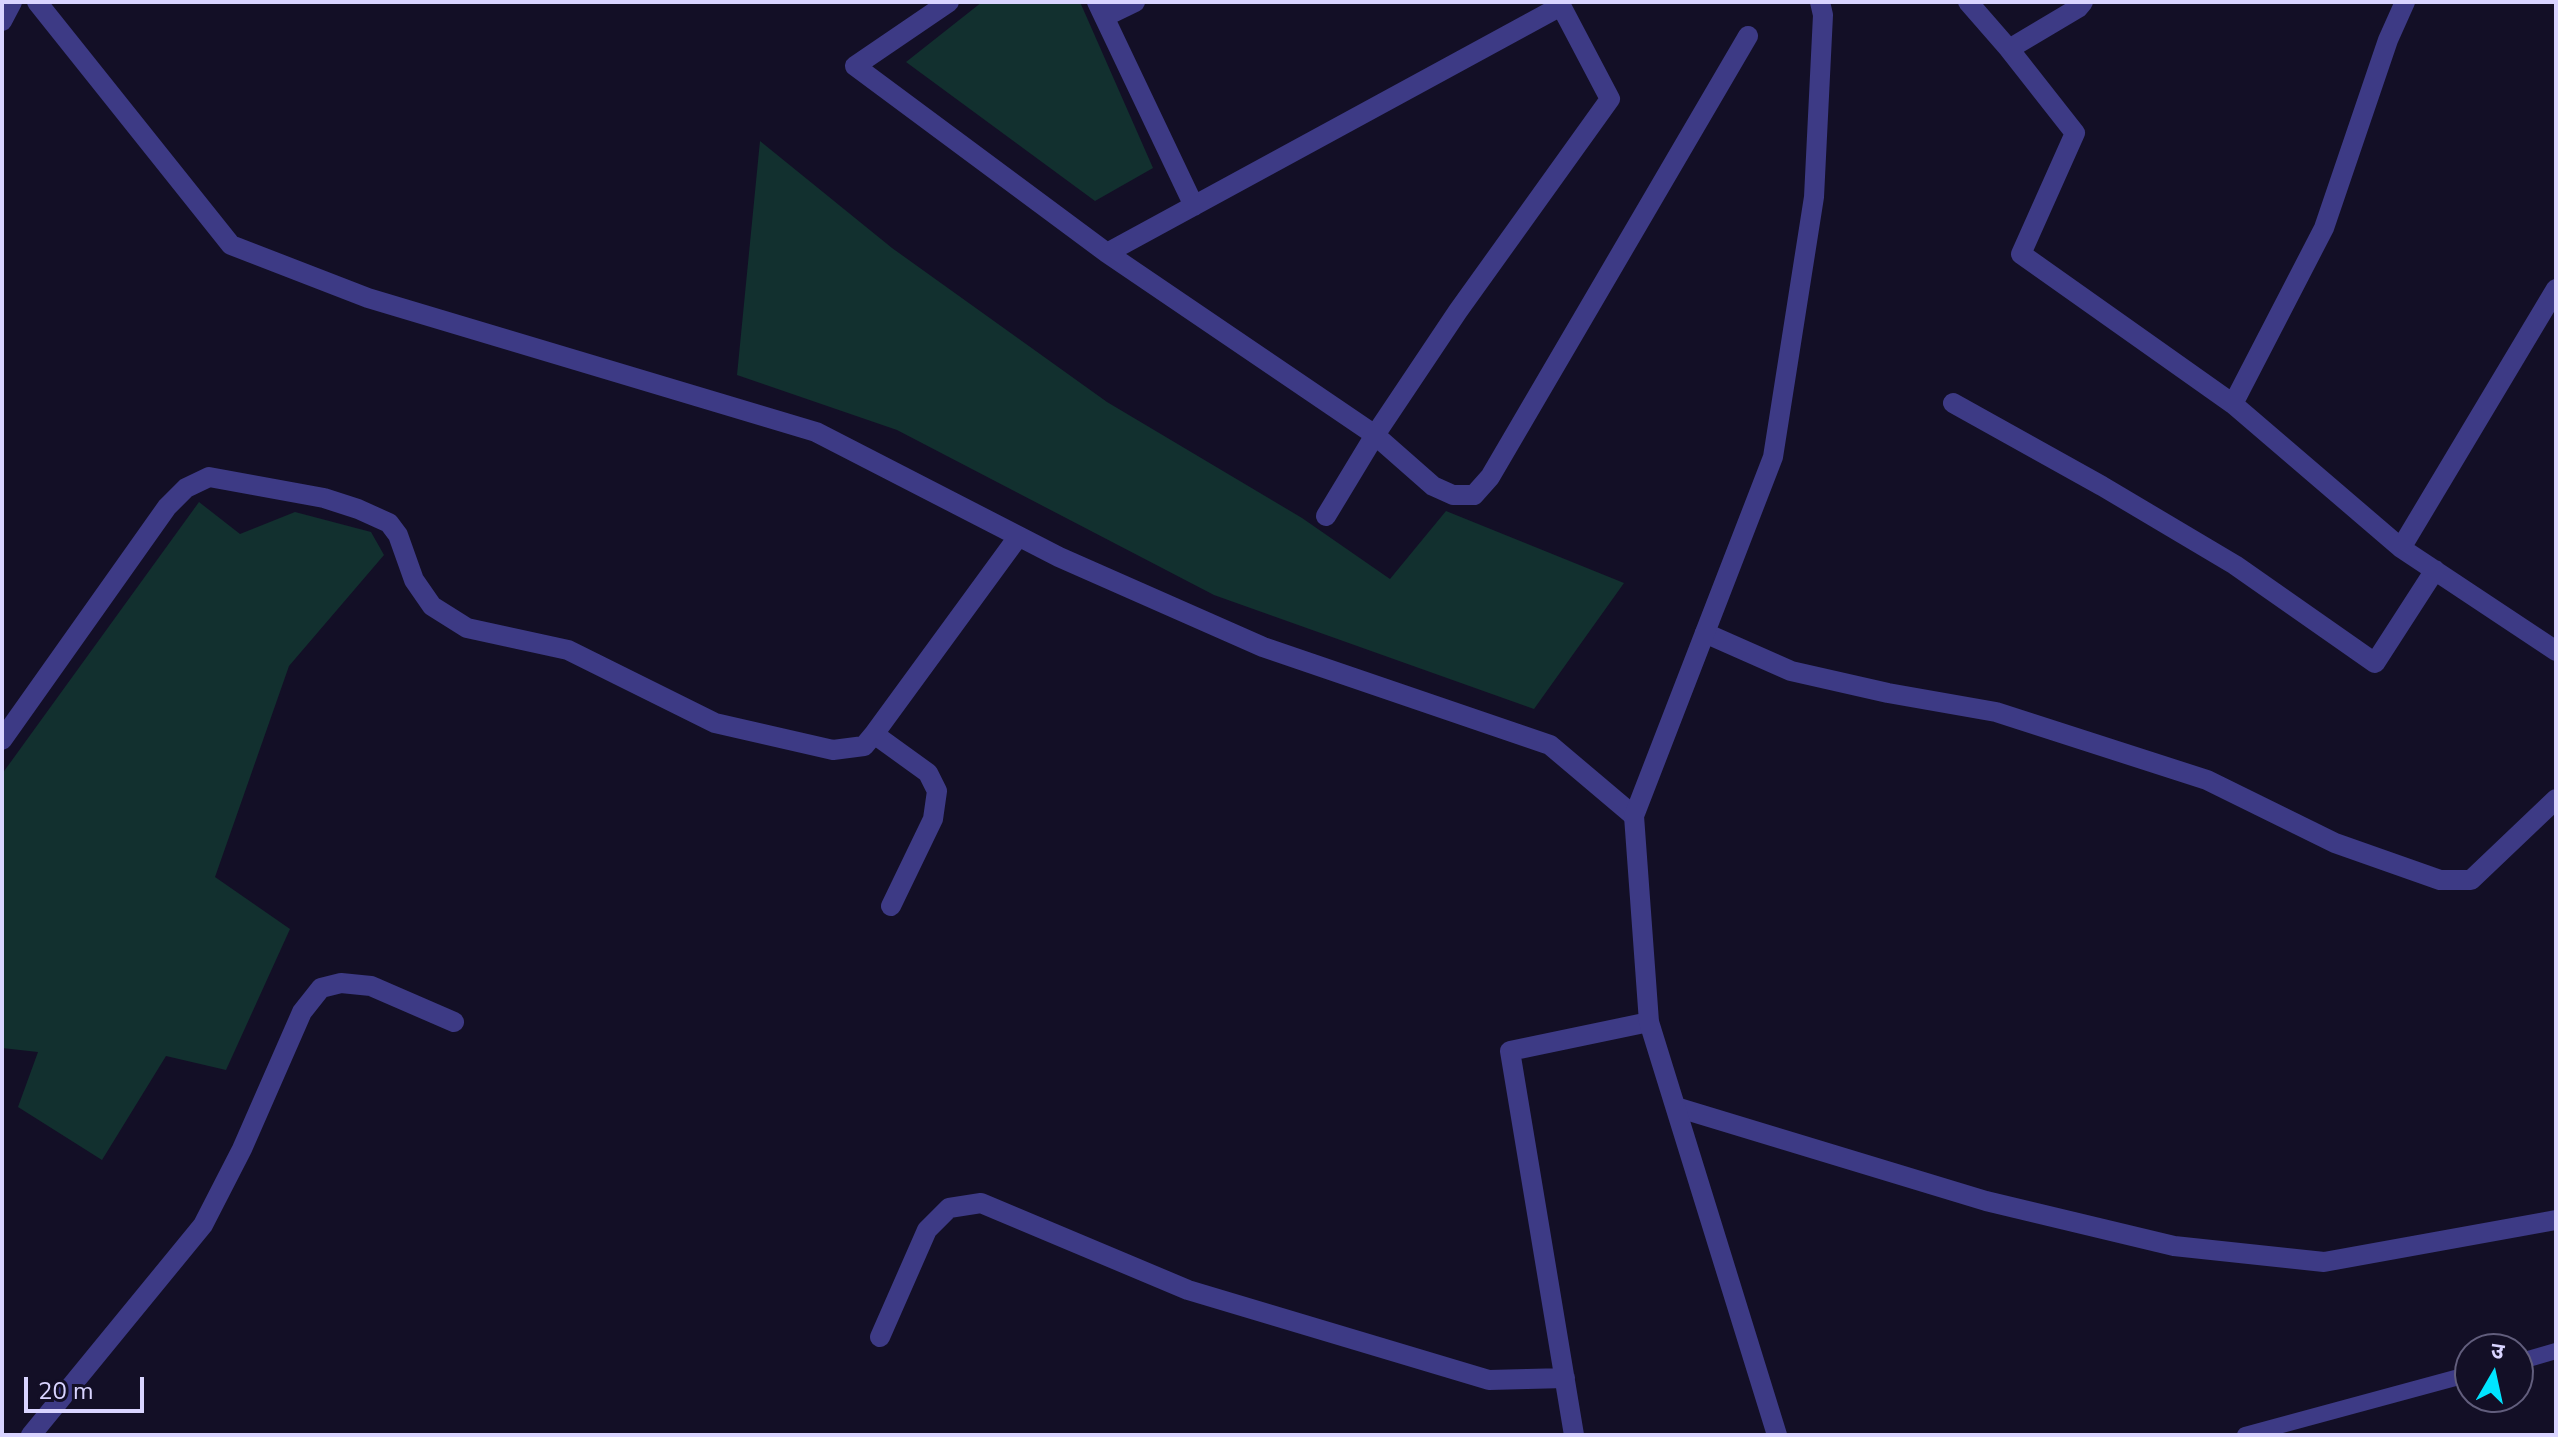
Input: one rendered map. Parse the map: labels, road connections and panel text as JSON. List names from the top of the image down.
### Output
{
  "scale_bar": "20 m",
  "north": "top"
}
